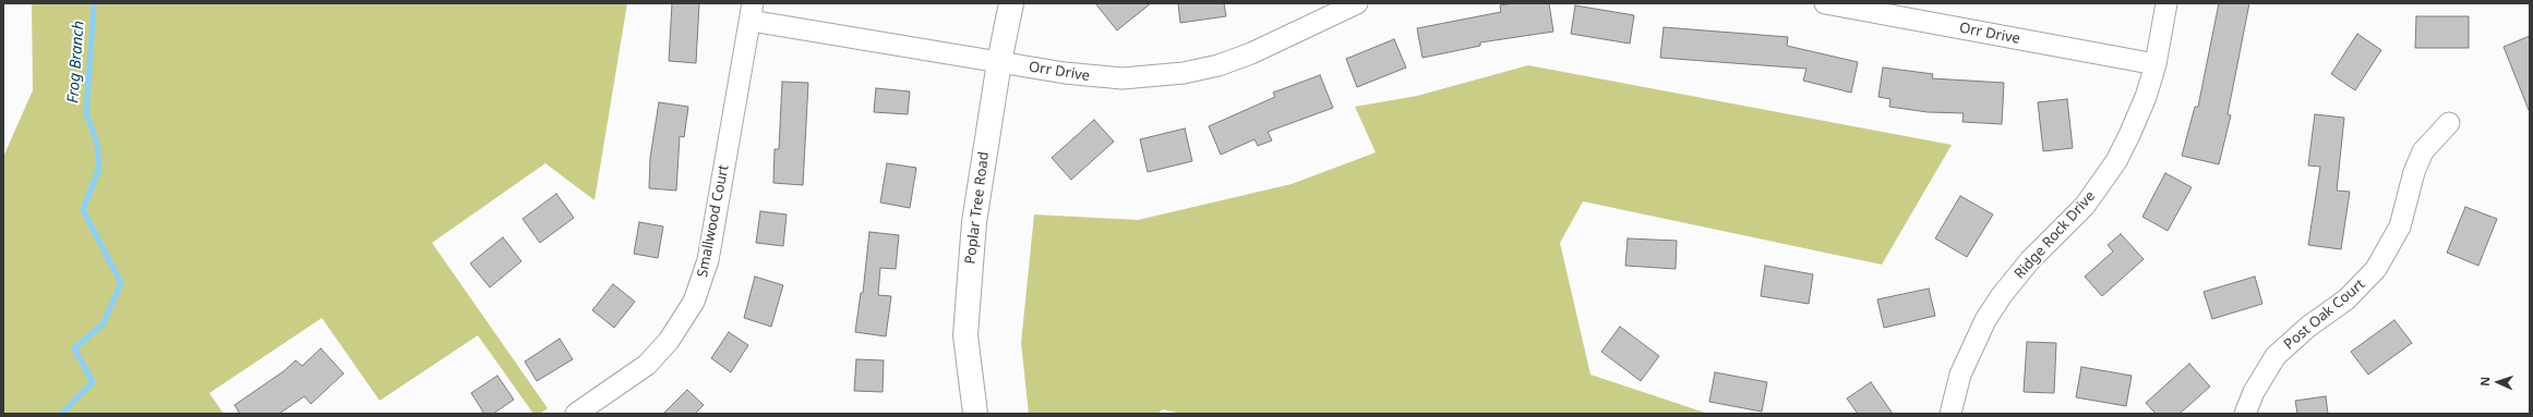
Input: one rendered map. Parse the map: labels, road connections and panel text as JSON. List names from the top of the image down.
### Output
{
  "streets": {
    "main road": ["Poplar Tree Road"],
    "street": [
      "Orr Drive",
      "Smallwood Court",
      "Ridge Rock Drive",
      "Post Oak Court"
    ]
  },
  "crossings": [
    ["Orr Drive", "Poplar Tree Road"],
    ["Orr Drive", "Smallwood Court"],
    ["Orr Drive", "Ridge Rock Drive"]
  ],
  "water": ["Frog Branch"],
  "north": "left"
}
